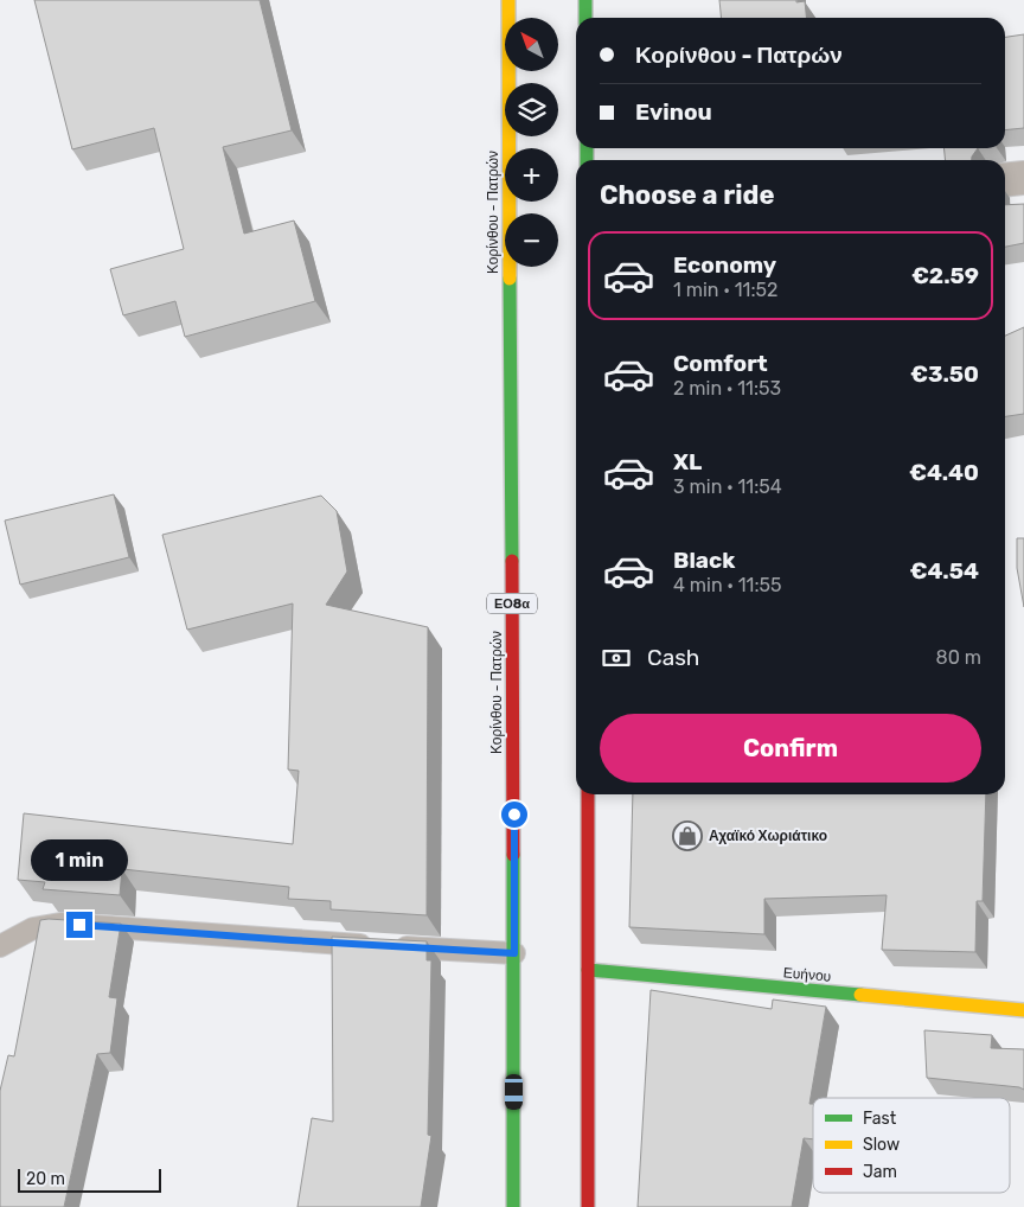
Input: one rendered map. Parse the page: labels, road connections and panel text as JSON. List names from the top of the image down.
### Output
{
  "streets": {
    "main road": ["Κορίνθου - Πατρών", "ΕΟ8α", "Ευήνου"]
  },
  "places": {
    "shop": ["Αχαϊκό Χωριάτικο"]
  },
  "legend": ["Fast", "Slow", "Jam"],
  "scale_bar": "20 m",
  "north": "top left",
  "page": {
    "map_buttons": ["+", "−"],
    "banner": ["Κορίνθου - Πατρών", "Evinou"],
    "heading": "Choose a ride",
    "list": [
      {
        "name": "Economy",
        "note": "1 min · 11:52",
        "value": "€2.59"
      },
      {
        "name": "Comfort",
        "note": "2 min · 11:53",
        "value": "€3.50"
      },
      {
        "name": "XL",
        "note": "3 min · 11:54",
        "value": "€4.40"
      },
      {
        "name": "Black",
        "note": "4 min · 11:55",
        "value": "€4.54"
      }
    ],
    "pay": ["Cash", "80 m"],
    "buttons": "Confirm",
    "bubble": "1 min",
    "scale": "20 m"
  }
}
